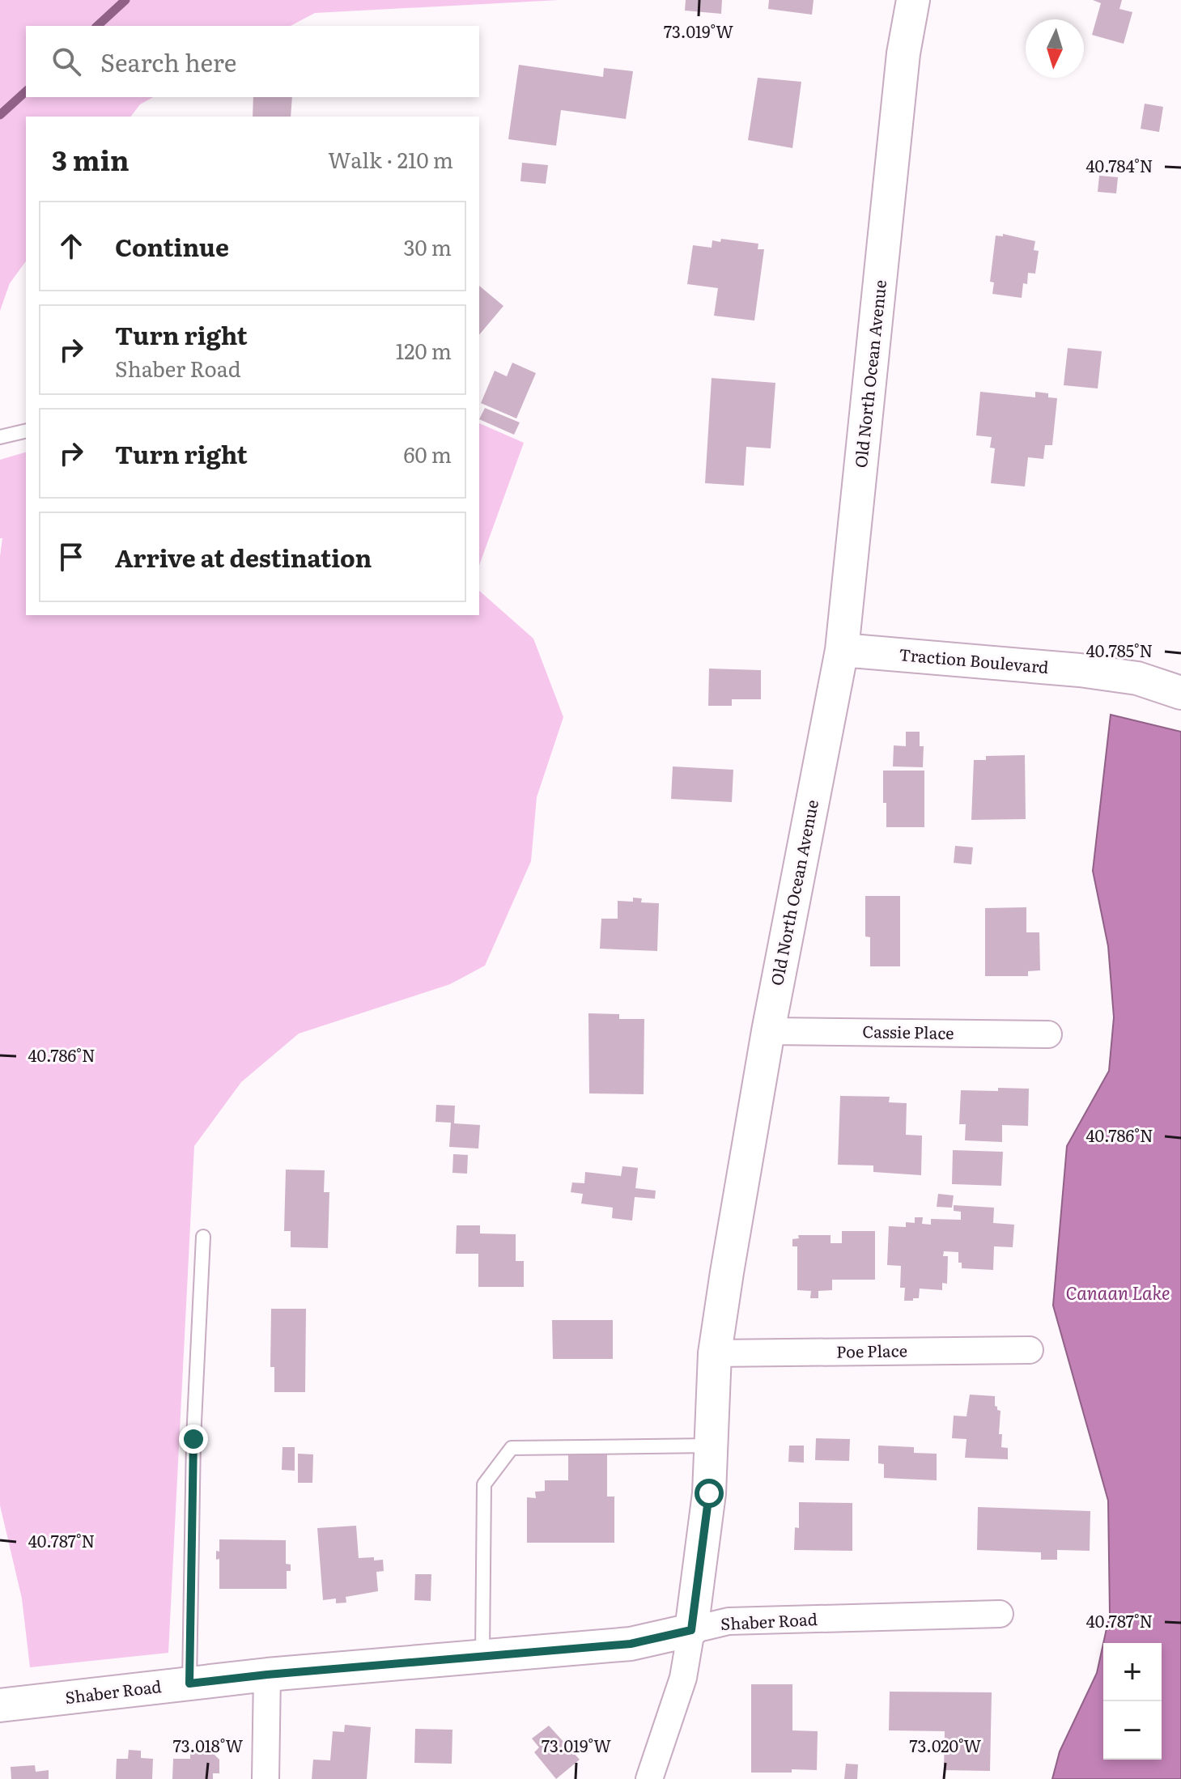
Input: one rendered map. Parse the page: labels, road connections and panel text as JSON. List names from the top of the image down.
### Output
{
  "streets": {
    "street": [
      "Old North Ocean Avenue",
      "Traction Boulevard",
      "Cassie Place",
      "Poe Place",
      "Shaber Road"
    ]
  },
  "crossings": [
    ["Old North Ocean Avenue", "Traction Boulevard"],
    ["Old North Ocean Avenue", "Cassie Place"],
    ["Old North Ocean Avenue", "Poe Place"],
    ["Old North Ocean Avenue", "Shaber Road"]
  ],
  "water": ["Canaan Lake"],
  "north": "bottom",
  "page": {
    "search": "Search here",
    "heading": ["3 min", "Walk · 210 m"],
    "list": [
      ["Continue", "30 m"],
      ["Turn right", "Shaber Road", "120 m"],
      ["Turn right", "60 m"],
      "Arrive at destination"
    ],
    "map_buttons": ["+", "−"]
  },
  "coordinates": [
    "73.019°W",
    "40.784°N",
    "40.785°N",
    "40.786°N",
    "40.787°N",
    "73.018°W",
    "73.020°W"
  ]
}
